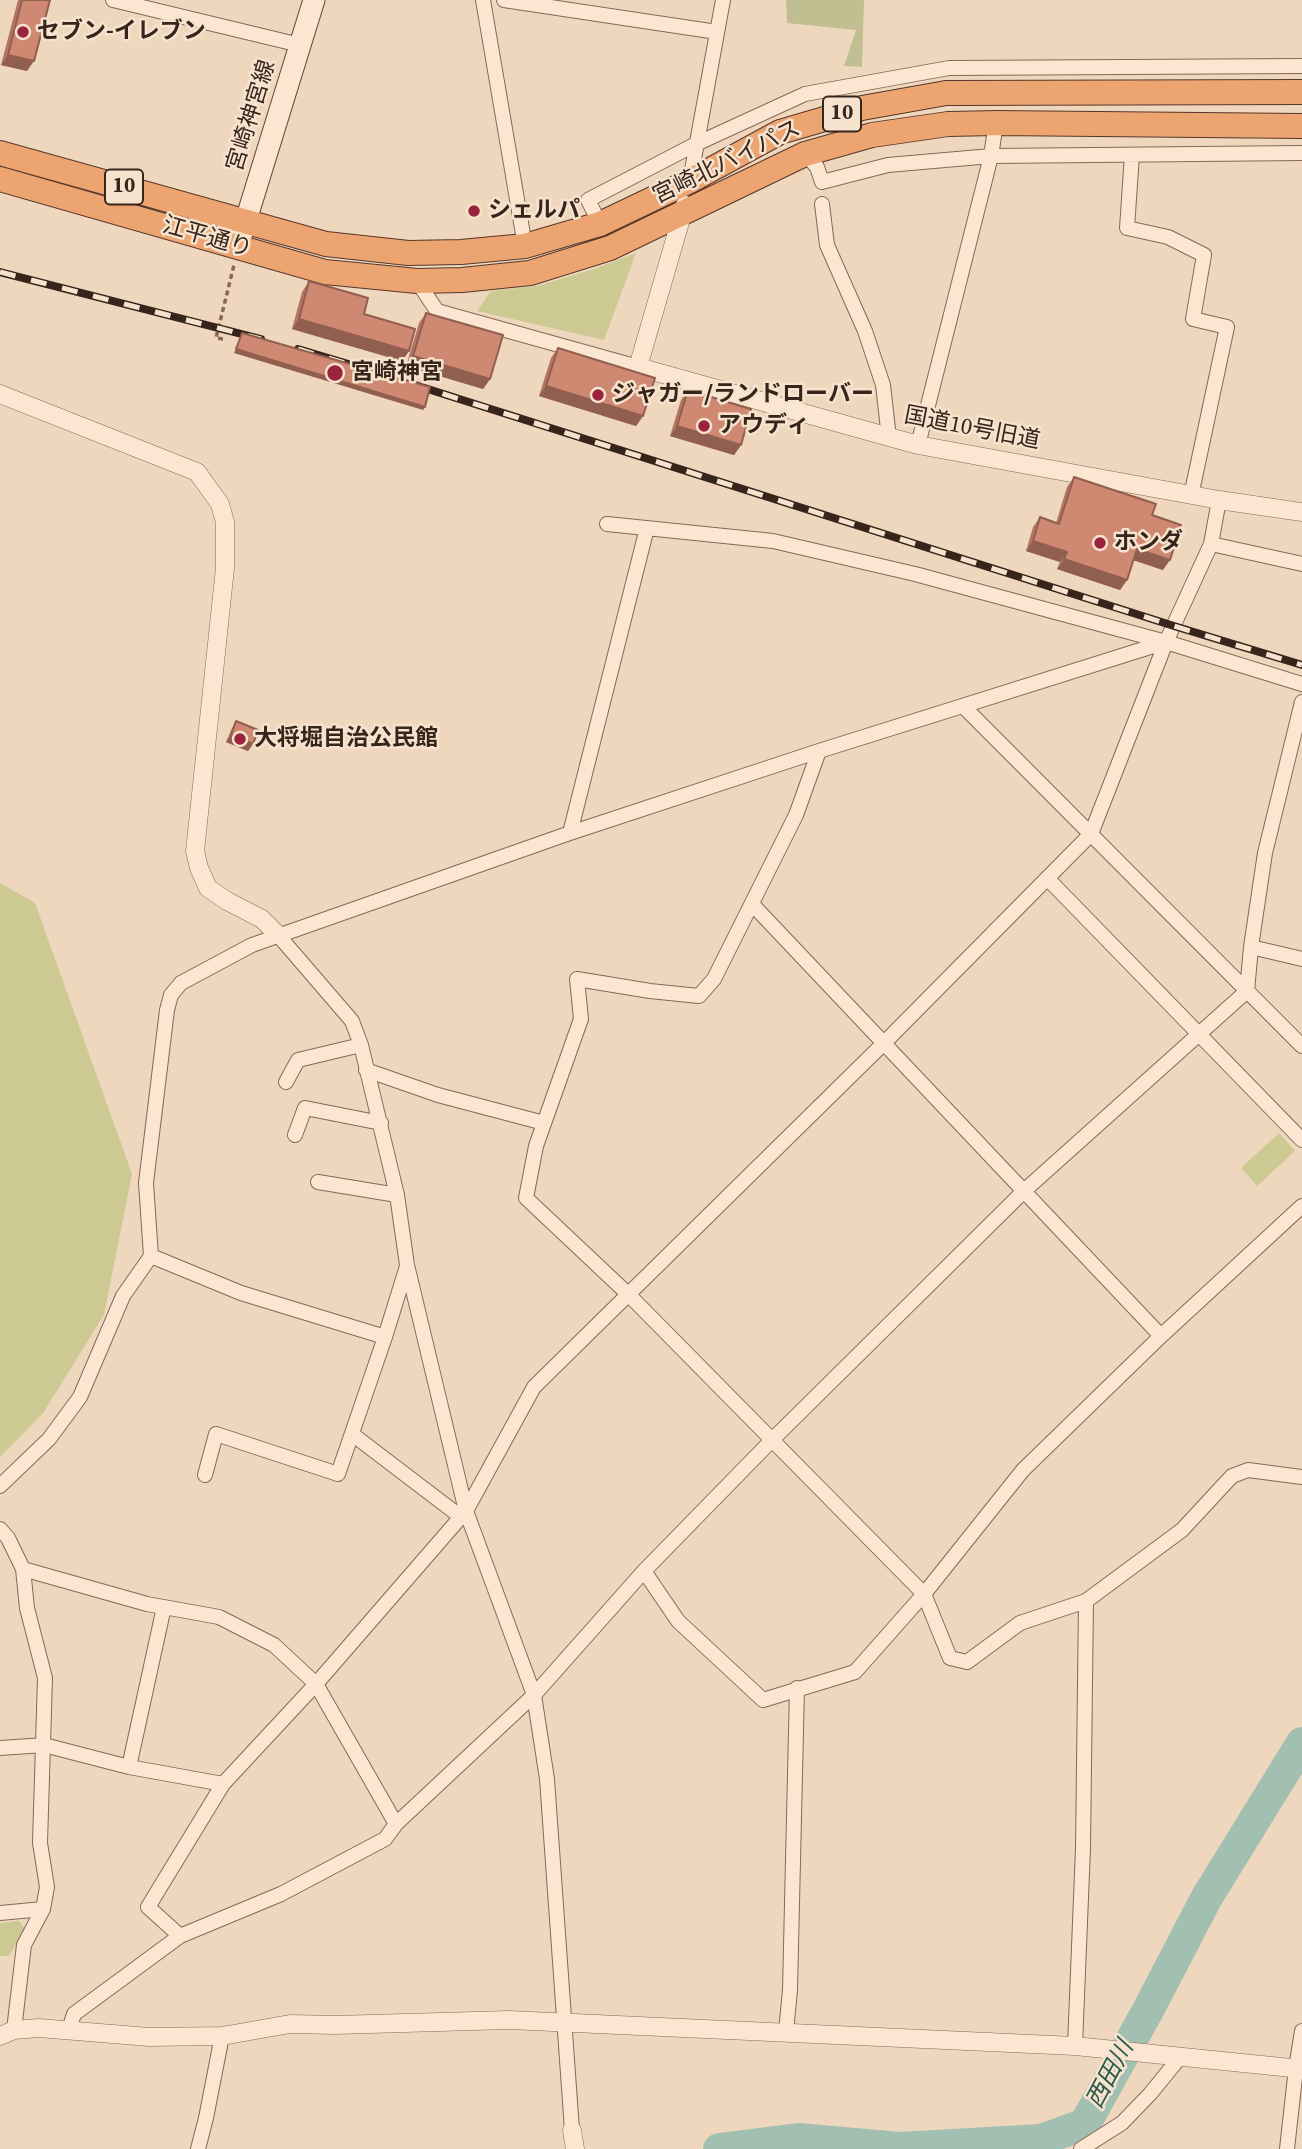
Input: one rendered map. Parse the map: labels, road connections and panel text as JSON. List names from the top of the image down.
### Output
{
  "streets": {
    "highway": ["10", "宮崎北バイパス", "江平通り"],
    "main road": ["宮崎神宮線"],
    "street": ["国道10号旧道"]
  },
  "crossings": [
    ["宮崎神宮線", "江平通り"],
    ["宮崎北バイパス", "江平通り"]
  ],
  "water": ["西田川"],
  "places": [
    "セブン-イレブン",
    "シェルパ",
    "宮崎神宮",
    "ジャガー/ランドローバー",
    "アウディ",
    "ホンダ",
    "大将堀自治公民館"
  ]
}
